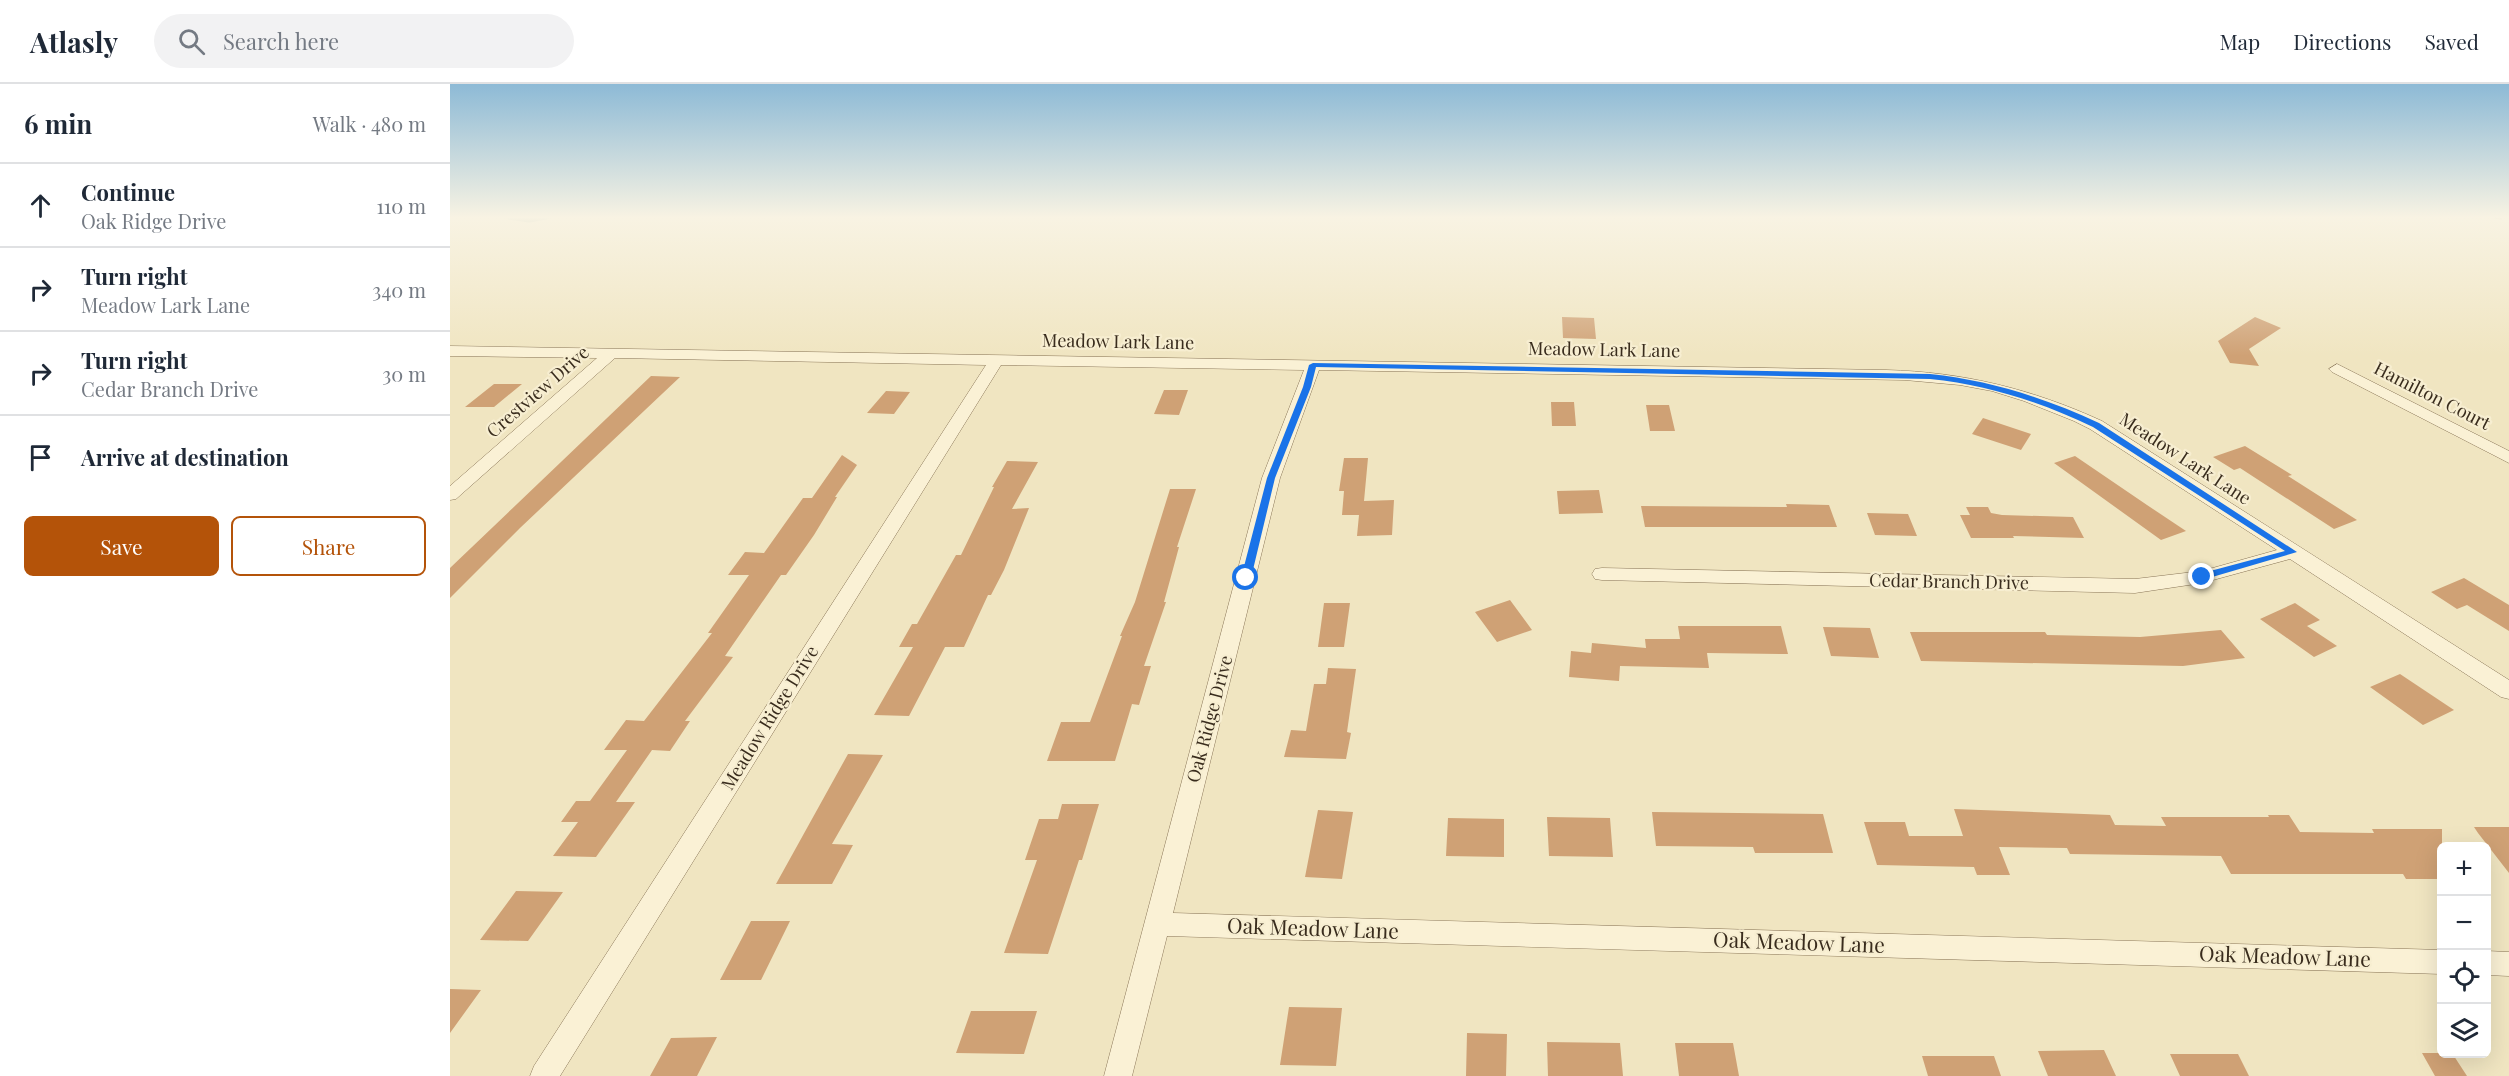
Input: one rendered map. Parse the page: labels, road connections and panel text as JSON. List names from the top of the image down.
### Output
{
  "streets": {
    "street": [
      "Meadow Lark Lane",
      "Crestview Drive",
      "Hamilton Court",
      "Cedar Branch Drive",
      "Meadow Ridge Drive",
      "Oak Ridge Drive",
      "Oak Meadow Lane"
    ]
  },
  "crossings": [
    ["Meadow Lark Lane", "Crestview Drive"],
    ["Meadow Lark Lane", "Cedar Branch Drive"],
    ["Meadow Lark Lane", "Meadow Ridge Drive"],
    ["Meadow Lark Lane", "Oak Ridge Drive"],
    ["Oak Ridge Drive", "Oak Meadow Lane"]
  ],
  "page": {
    "header": "Atlasly",
    "search": "Search here",
    "nav": ["Map", "Directions", "Saved"],
    "heading": ["6 min", "Walk · 480 m"],
    "list": [
      ["Continue", "Oak Ridge Drive", "110 m"],
      ["Turn right", "Meadow Lark Lane", "340 m"],
      ["Turn right", "Cedar Branch Drive", "30 m"],
      "Arrive at destination"
    ],
    "buttons": ["Save", "Share"],
    "map_buttons": ["+", "−"]
  }
}
